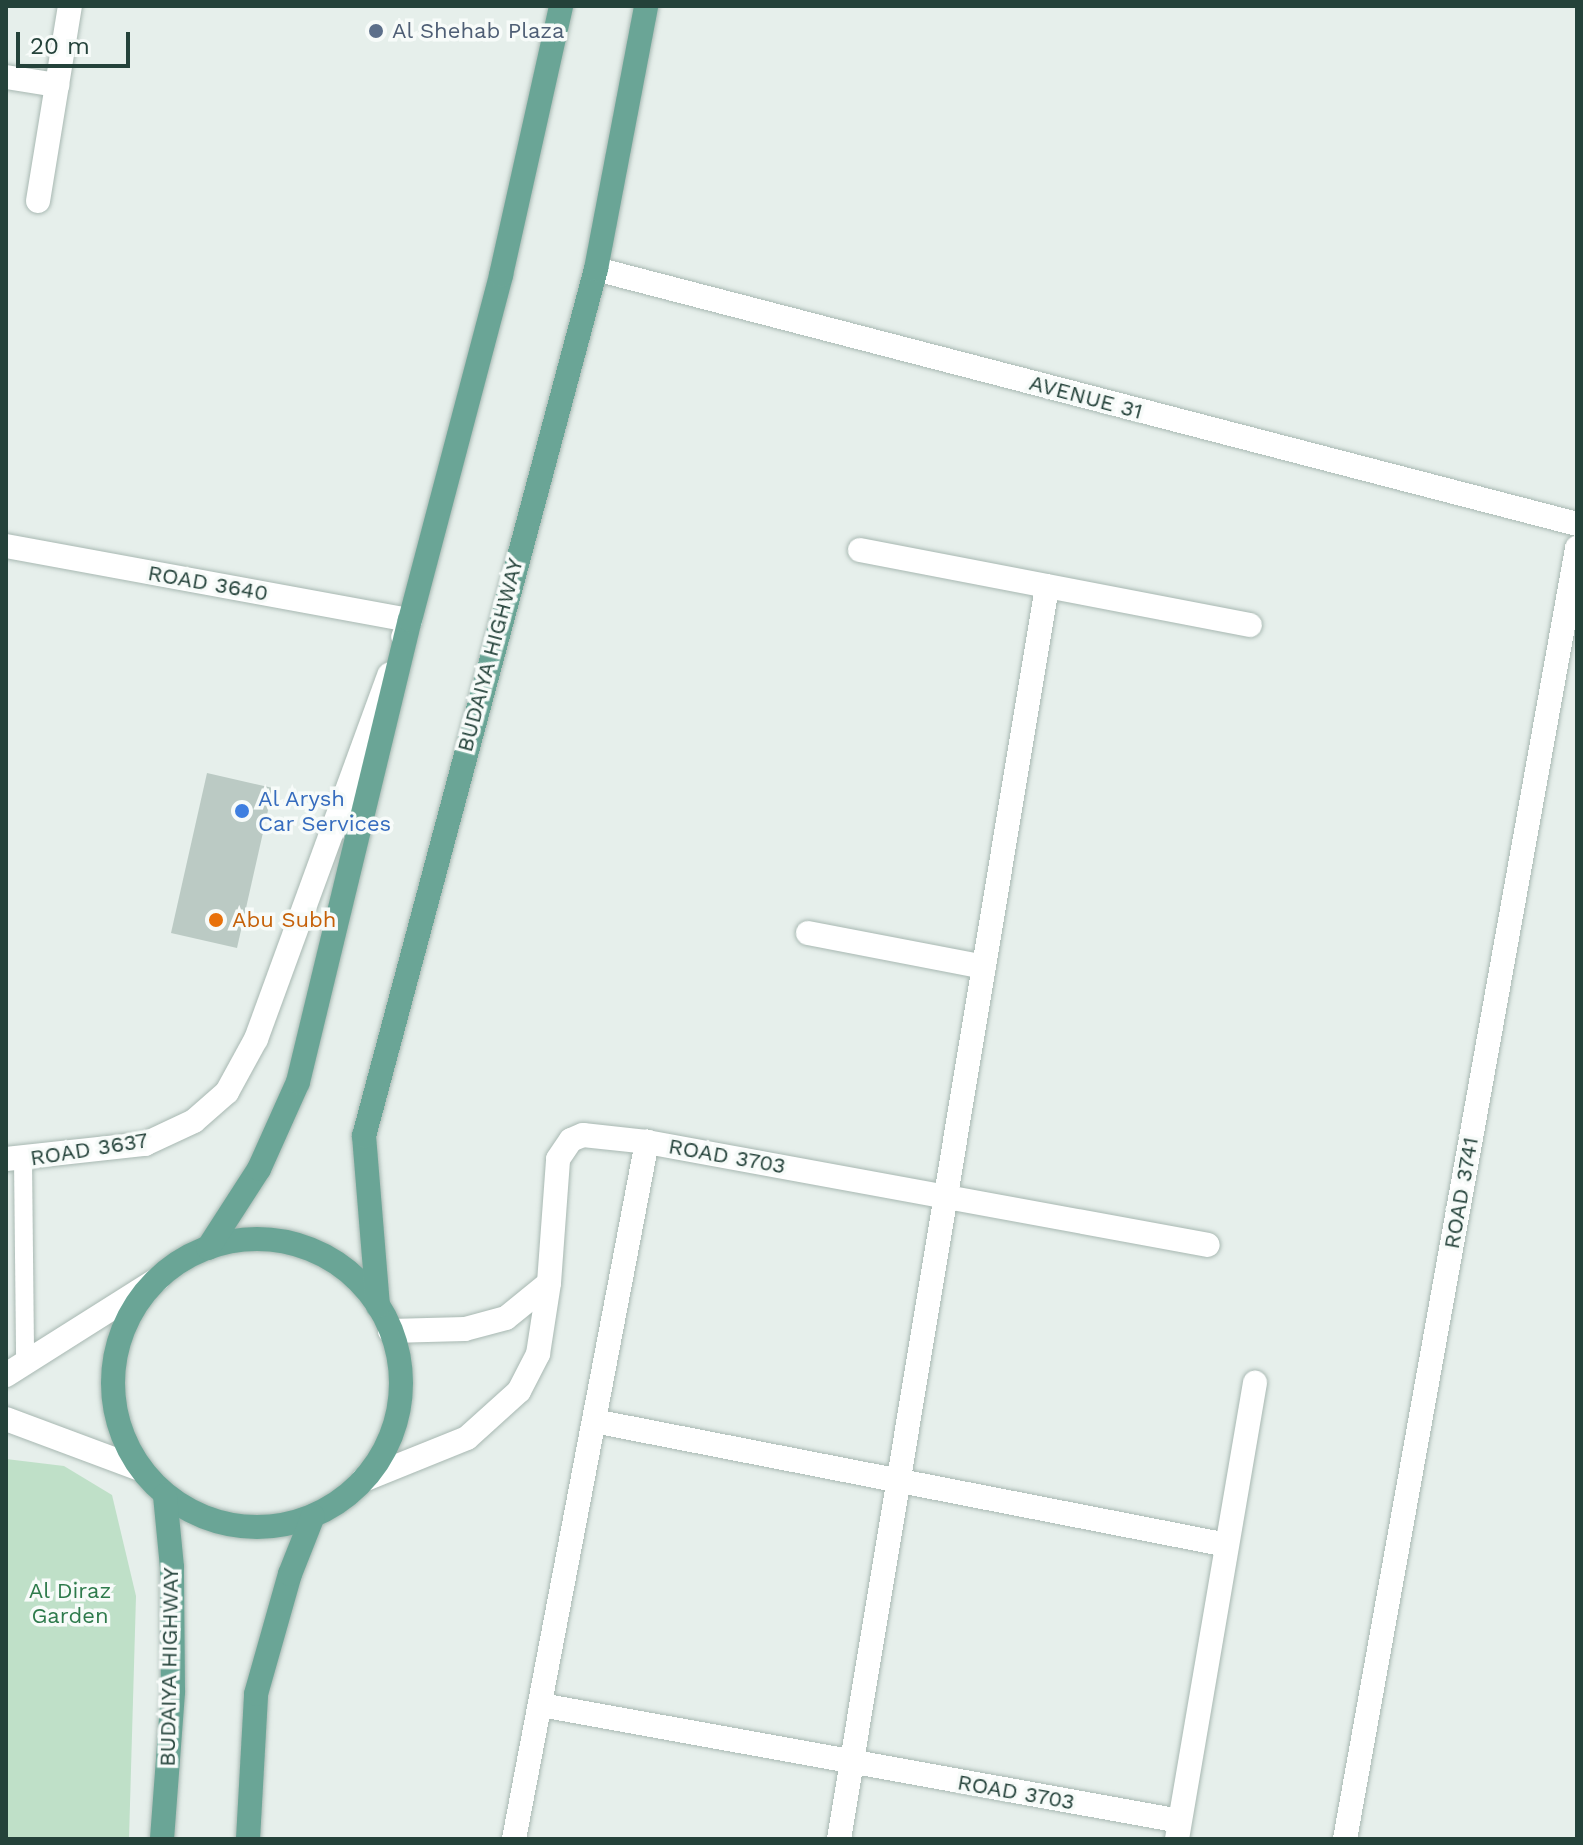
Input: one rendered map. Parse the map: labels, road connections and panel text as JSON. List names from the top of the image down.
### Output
{
  "streets": {
    "main road": ["BUDAIYA HIGHWAY"],
    "street": [
      "AVENUE 31",
      "ROAD 3640",
      "ROAD 3637",
      "ROAD 3703",
      "ROAD 3741"
    ]
  },
  "crossings": [
    ["AVENUE 31", "BUDAIYA HIGHWAY"],
    ["ROAD 3640", "ROAD 3637"]
  ],
  "parks": ["Al Diraz Garden"],
  "places": ["Al Shehab Plaza", "Al Arysh Car Services", "Abu Subh"],
  "scale_bar": "20 m"
}
